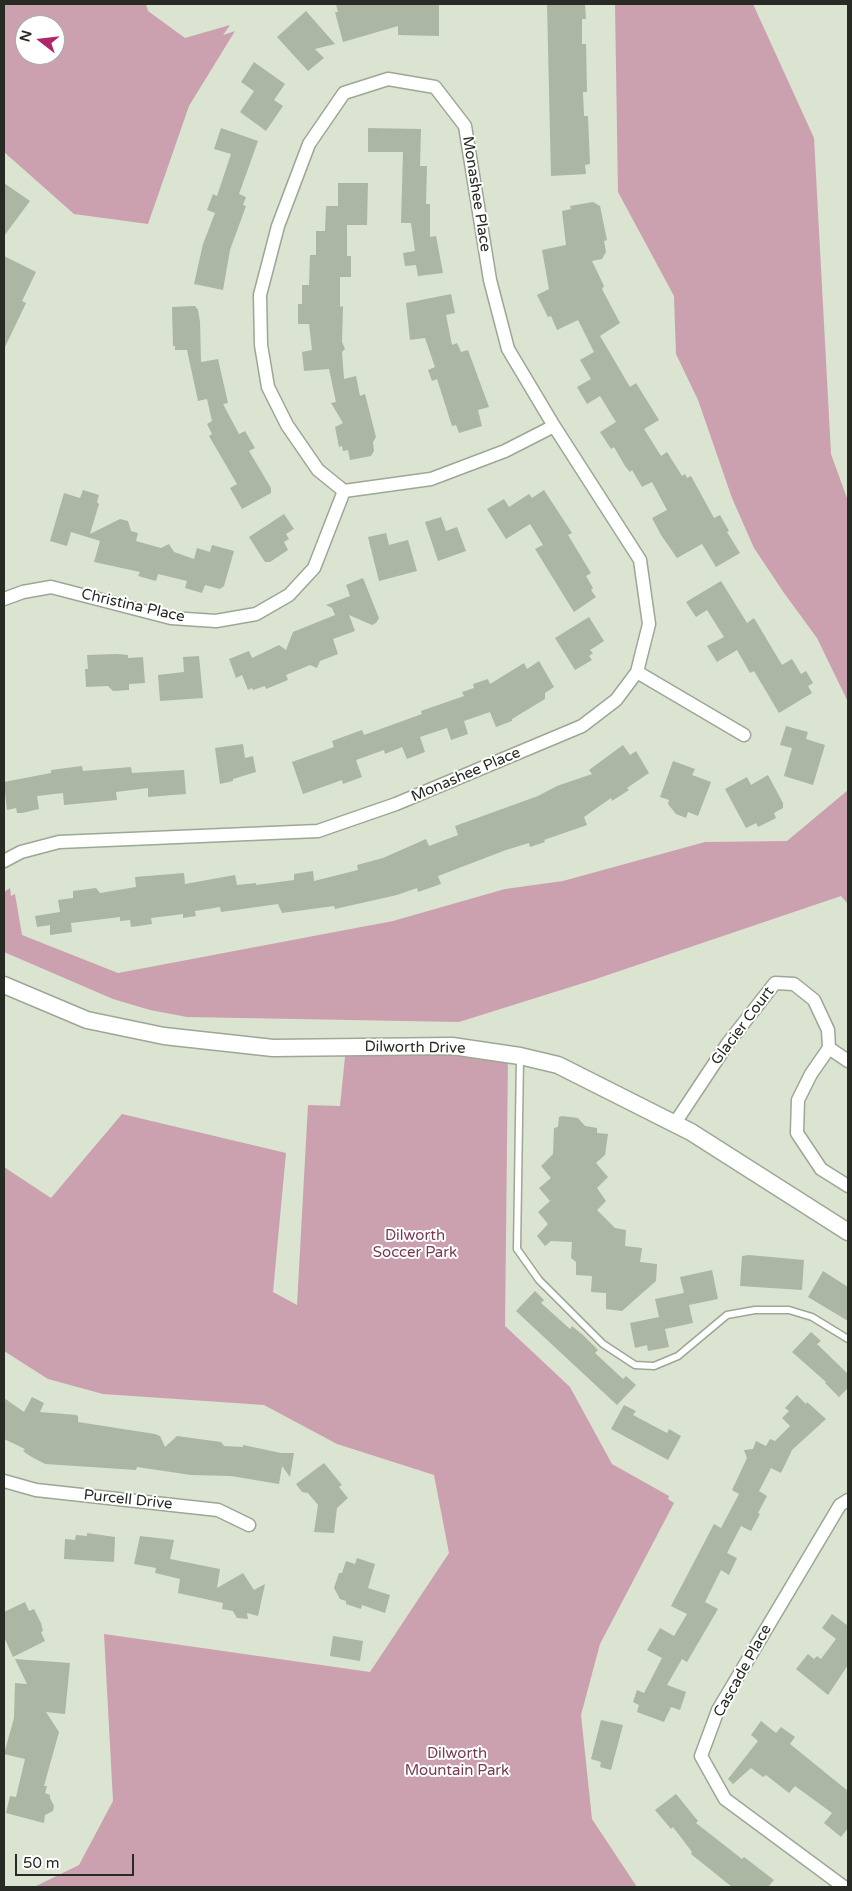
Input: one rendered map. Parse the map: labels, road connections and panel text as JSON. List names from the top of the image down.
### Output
{
  "streets": {
    "street": [
      "Monashee Place",
      "Christina Place",
      "Glacier Court",
      "Dilworth Drive",
      "Purcell Drive",
      "Cascade Place"
    ]
  },
  "crossings": [
    ["Monashee Place", "Christina Place"],
    ["Glacier Court", "Dilworth Drive"]
  ],
  "parks": ["Dilworth Soccer Park", "Dilworth Mountain Park"],
  "scale_bar": "50 m",
  "north": "left"
}
